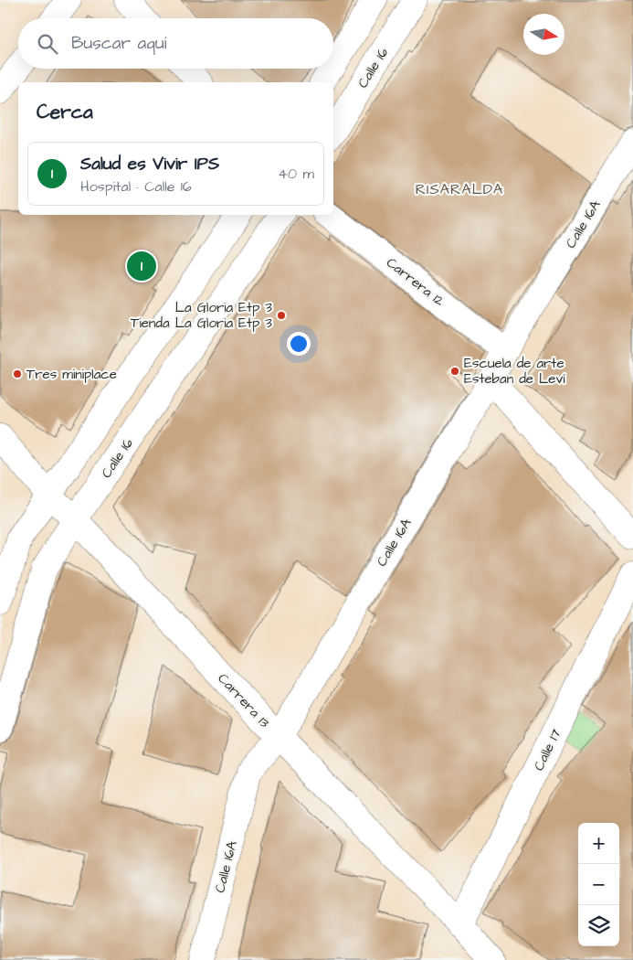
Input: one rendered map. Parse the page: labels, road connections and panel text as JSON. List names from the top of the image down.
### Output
{
  "streets": {
    "street": [
      "Calle 16",
      "Calle 16A",
      "Carrera 12",
      "Carrera 13",
      "Calle 17"
    ]
  },
  "crossings": [
    ["Calle 16", "Carrera 13"],
    ["Calle 16A", "Carrera 12"],
    ["Calle 16A", "Carrera 13"],
    ["Carrera 13", "Calle 17"]
  ],
  "districts": ["RISARALDA"],
  "places": ["La Gloria Etp 3 Tienda La Gloria Etp 3", "Escuela de arte Esteban de Leví", "Tres miniplace"],
  "north": "right",
  "page": {
    "search": "Buscar aquí",
    "heading": "Cerca",
    "list": [
      {
        "mark": "1",
        "name": "Salud es Vivir IPS",
        "note": "Hospital · Calle 16",
        "value": "40 m"
      }
    ],
    "pins": "1",
    "map_buttons": ["+", "−"]
  }
}
